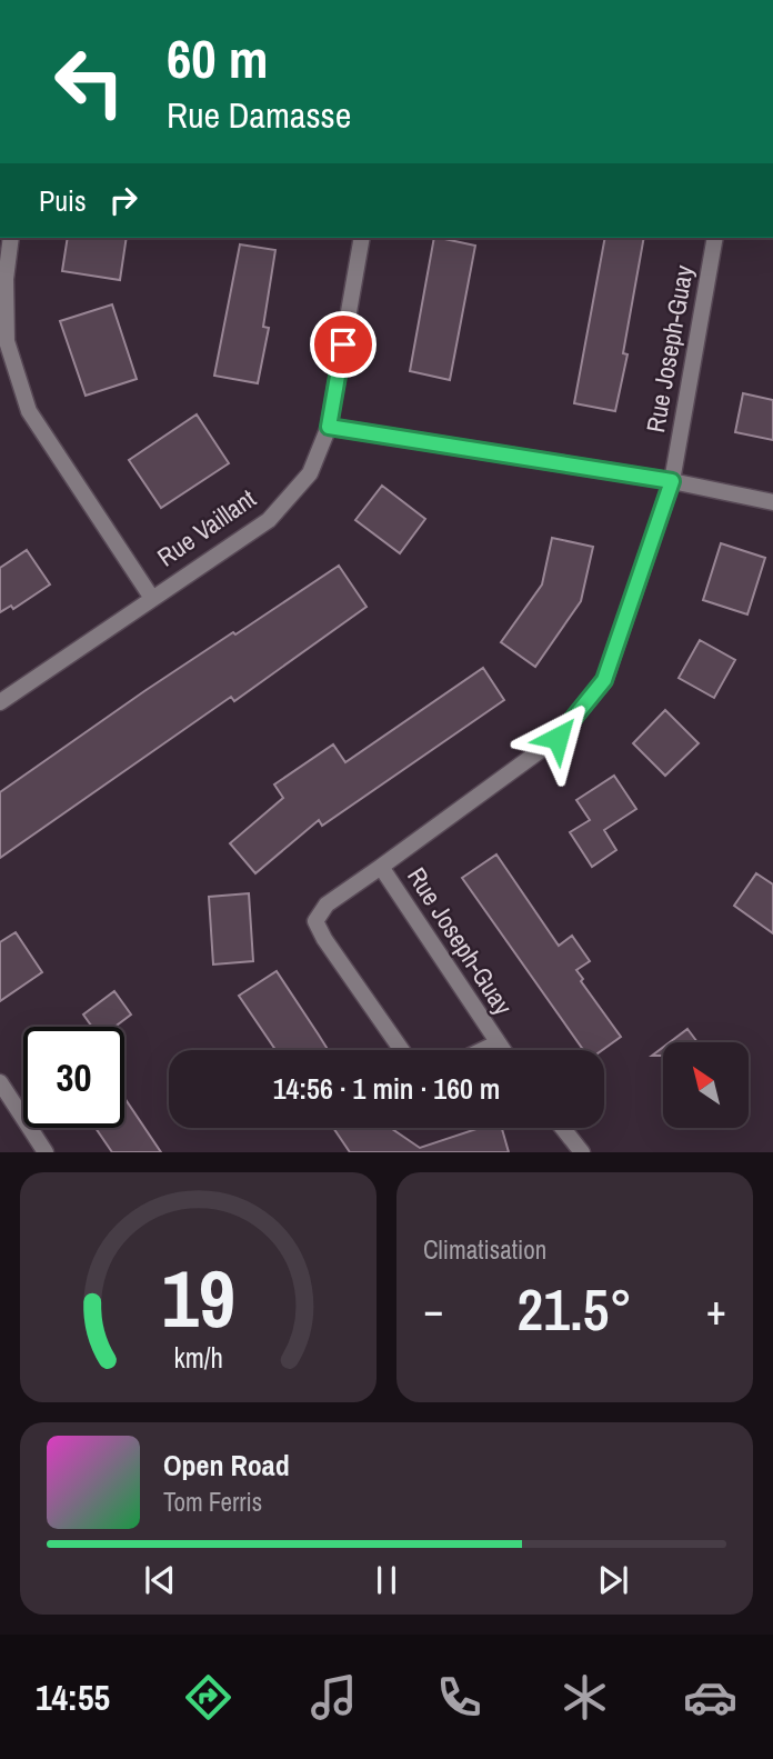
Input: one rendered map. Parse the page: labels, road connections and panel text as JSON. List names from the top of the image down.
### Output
{
  "streets": {
    "street": ["Rue Joseph-Guay", "Rue Vaillant"]
  },
  "north": "top left",
  "page": {
    "turn": ["60 m", "Rue Damasse"],
    "then": "Puis",
    "limit": "30",
    "trip": "14:56 · 1 min · 160 m",
    "tile": "Climatisation",
    "heat": ["−", "21.5°", "+"],
    "song": ["Open Road", "Tom Ferris"],
    "tabs": "14:55",
    "gauge": ["19", "km/h"]
  }
}
